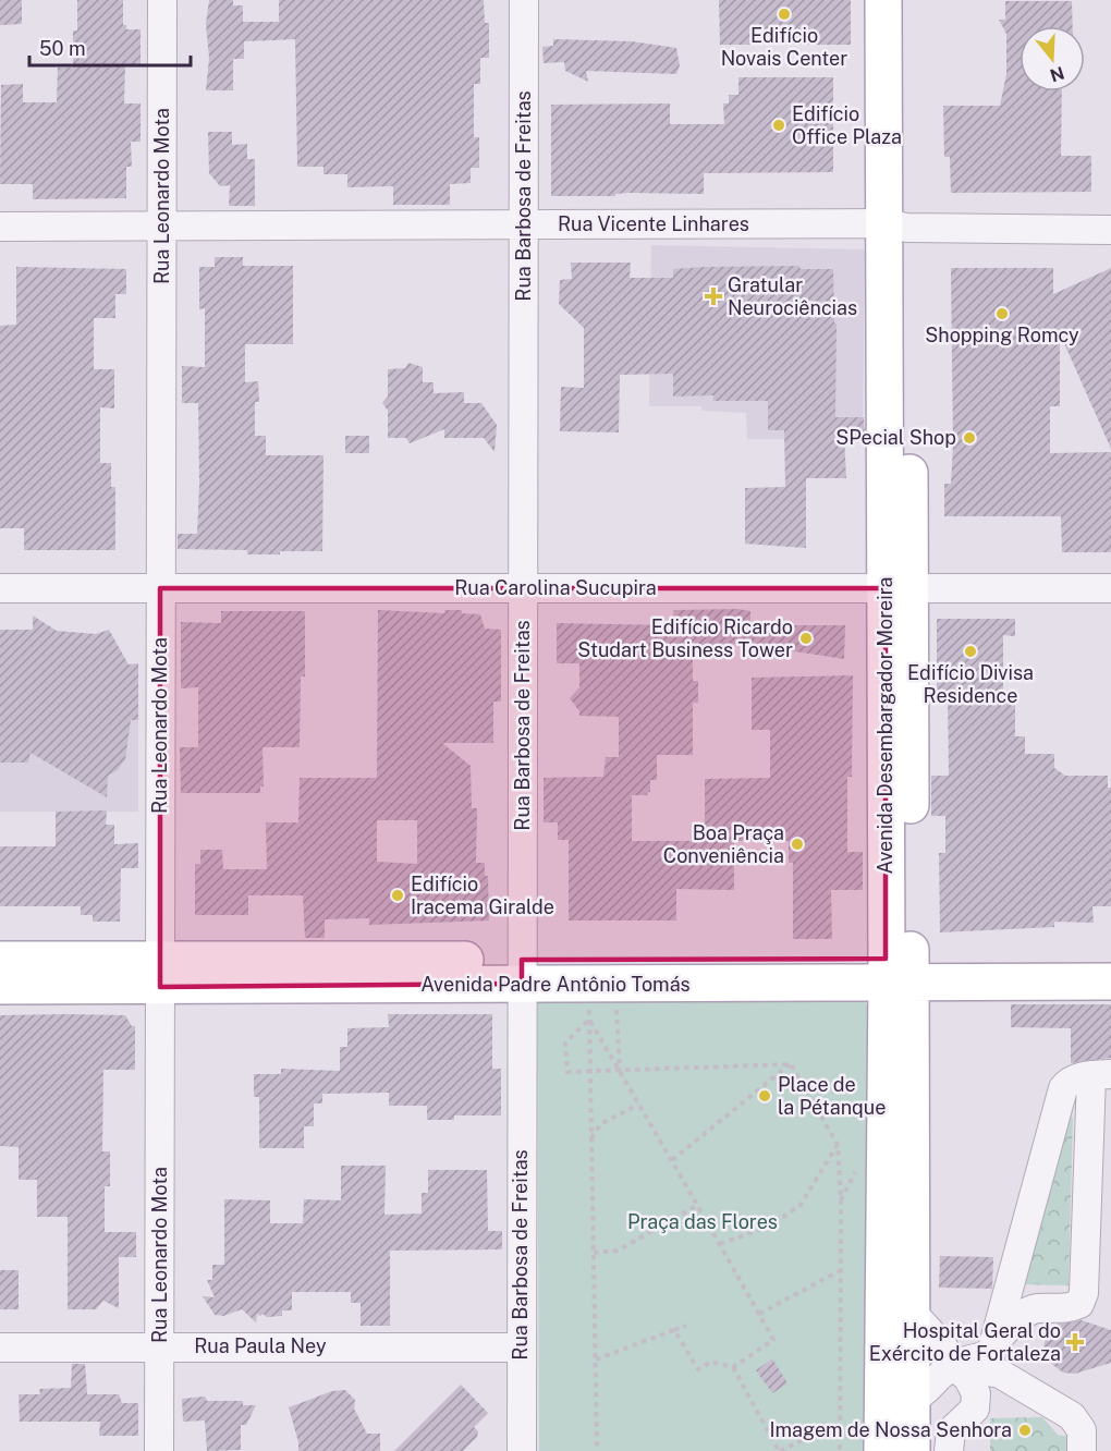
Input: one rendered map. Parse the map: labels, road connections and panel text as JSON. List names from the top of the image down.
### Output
{
  "streets": {
    "main road": ["Avenida Desembargador Moreira", "Avenida Padre Antônio Tomás"],
    "street": [
      "Rua Leonardo Mota",
      "Rua Barbosa de Freitas",
      "Rua Vicente Linhares",
      "Rua Carolina Sucupira",
      "Rua Paula Ney"
    ]
  },
  "crossings": [
    ["Rua Leonardo Mota", "Rua Vicente Linhares"],
    ["Rua Leonardo Mota", "Rua Carolina Sucupira"],
    ["Rua Leonardo Mota", "Avenida Padre Antônio Tomás"],
    ["Rua Leonardo Mota", "Rua Paula Ney"],
    ["Rua Barbosa de Freitas", "Rua Vicente Linhares"],
    ["Rua Barbosa de Freitas", "Rua Carolina Sucupira"],
    ["Rua Barbosa de Freitas", "Avenida Padre Antônio Tomás"],
    ["Rua Barbosa de Freitas", "Rua Paula Ney"],
    ["Rua Vicente Linhares", "Avenida Desembargador Moreira"],
    ["Rua Carolina Sucupira", "Avenida Desembargador Moreira"],
    ["Avenida Desembargador Moreira", "Avenida Padre Antônio Tomás"]
  ],
  "parks": ["Praça das Flores"],
  "places": {
    "other": [
      "Edifício Novais Center",
      "Edifício Office Plaza",
      "Shopping Romcy",
      "SPecial Shop",
      "Edifício Ricardo Studart Business Tower",
      "Edifício Divisa Residence",
      "Boa Praça Conveniência",
      "Edifício Iracema Giralde",
      "Place de la Pétanque",
      "Imagem de Nossa Senhora"
    ],
    "health": ["Gratular Neurociências", "Hospital Geral do Exército de Fortaleza"]
  },
  "scale_bar": "50 m",
  "north": "bottom"
}
